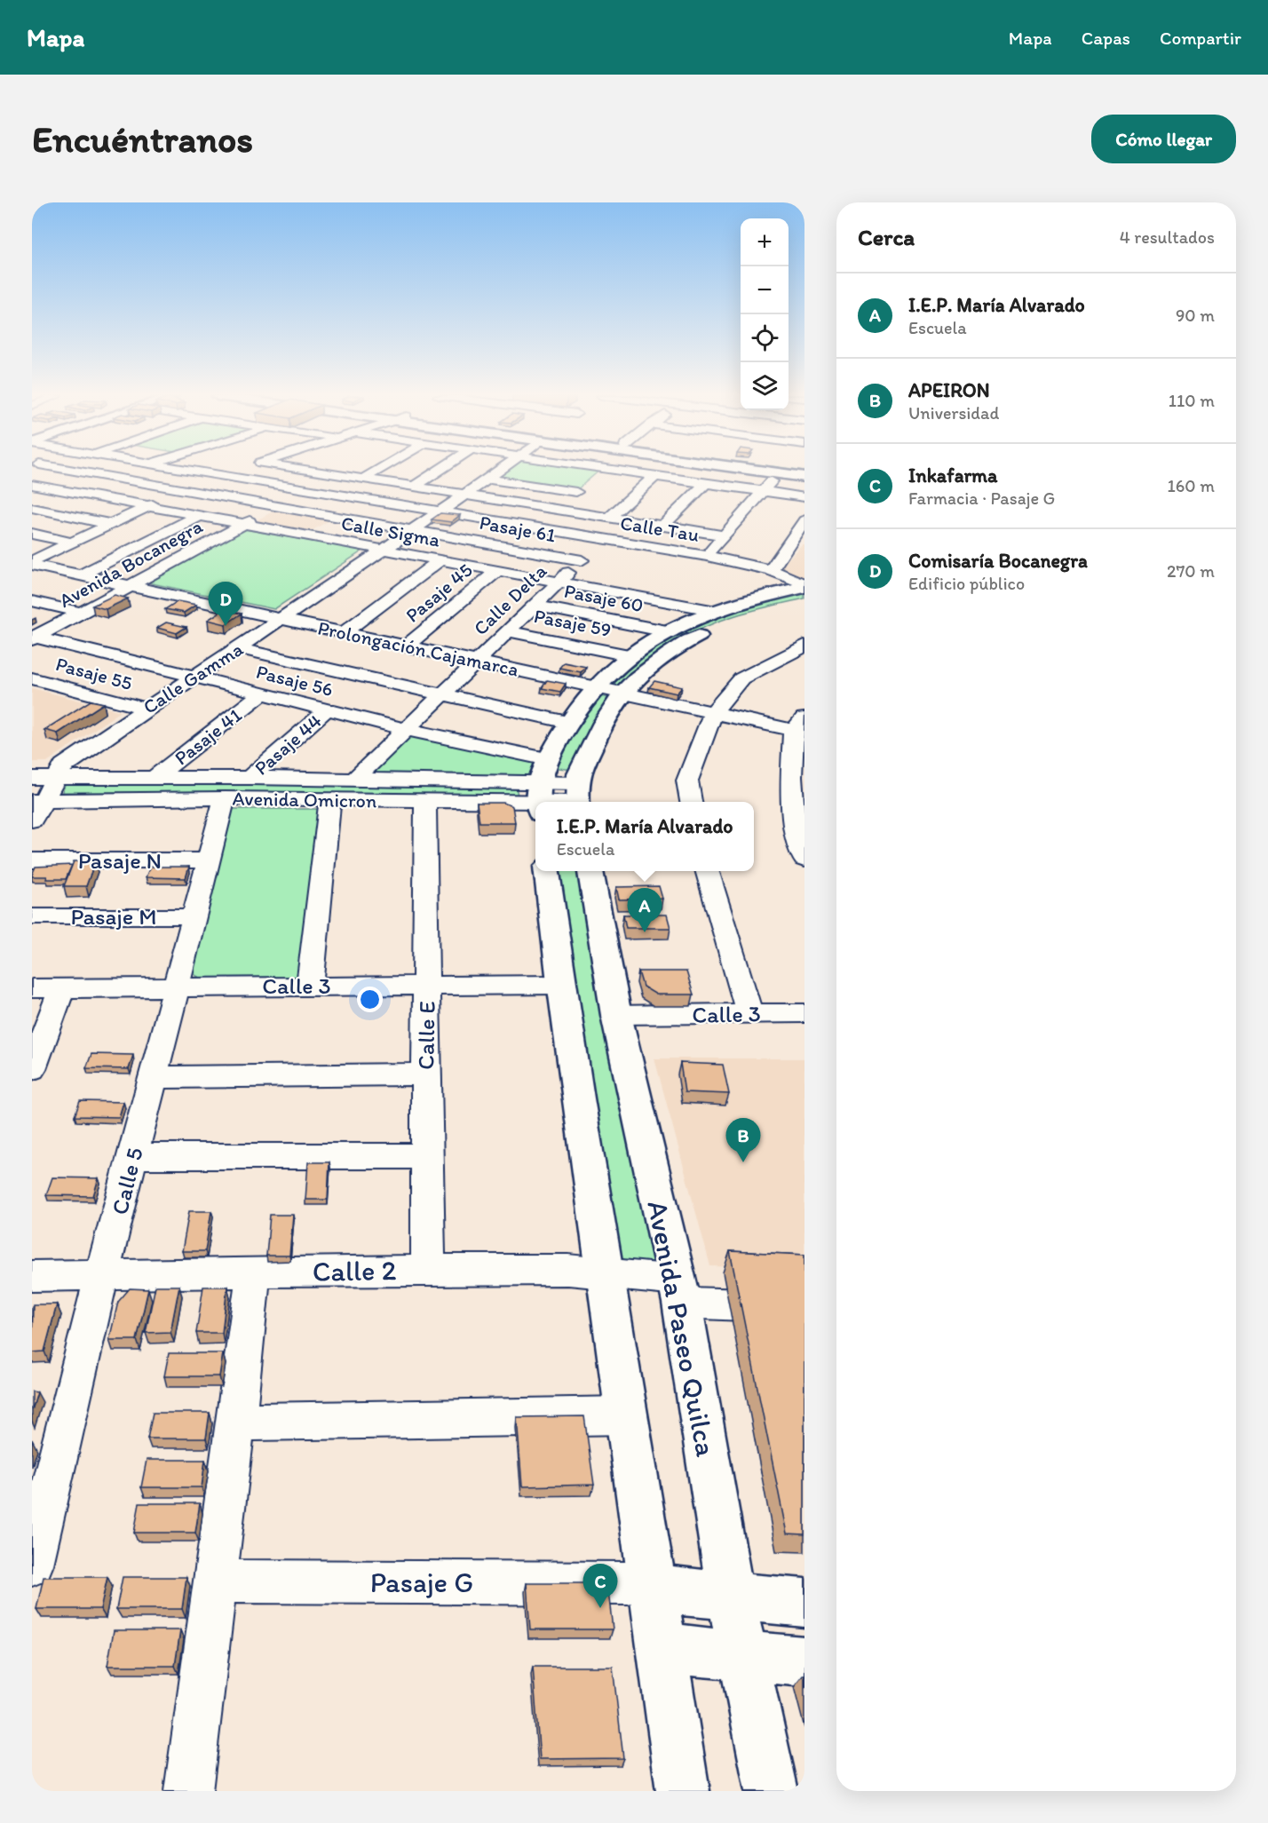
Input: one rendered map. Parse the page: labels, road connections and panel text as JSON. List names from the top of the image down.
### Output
{
  "streets": {
    "main road": ["Avenida Paseo Quilca"],
    "street": [
      "Pasaje 61",
      "Calle Tau",
      "Calle Sigma",
      "Avenida Bocanegra",
      "Pasaje 45",
      "Pasaje 60",
      "Calle Delta",
      "Pasaje 59",
      "Prolongación Cajamarca",
      "Pasaje 55",
      "Calle Gamma",
      "Pasaje 56",
      "Pasaje 41",
      "Pasaje 44",
      "Avenida Omicron",
      "Pasaje N",
      "Pasaje M",
      "Calle 3",
      "Calle E",
      "Calle 5",
      "Calle 2",
      "Pasaje G"
    ]
  },
  "crossings": [
    ["Pasaje 61", "Avenida Bocanegra"],
    ["Pasaje 61", "Calle Delta"],
    ["Pasaje 61", "Calle Gamma"],
    ["Calle Tau", "Avenida Bocanegra"],
    ["Calle Tau", "Calle Delta"],
    ["Calle Tau", "Calle Gamma"],
    ["Calle Sigma", "Avenida Bocanegra"],
    ["Calle Sigma", "Pasaje 45"],
    ["Calle Sigma", "Calle Delta"],
    ["Calle Sigma", "Calle Gamma"],
    ["Avenida Bocanegra", "Prolongación Cajamarca"],
    ["Avenida Bocanegra", "Pasaje 56"],
    ["Pasaje 45", "Prolongación Cajamarca"],
    ["Pasaje 60", "Calle Delta"],
    ["Calle Delta", "Pasaje 59"],
    ["Calle Delta", "Prolongación Cajamarca"],
    ["Calle Delta", "Pasaje 56"],
    ["Calle Delta", "Avenida Omicron"],
    ["Prolongación Cajamarca", "Calle Gamma"],
    ["Pasaje 55", "Calle Gamma"],
    ["Calle Gamma", "Pasaje 56"],
    ["Calle Gamma", "Avenida Omicron"],
    ["Pasaje 56", "Pasaje 41"],
    ["Pasaje 56", "Pasaje 44"],
    ["Pasaje 41", "Avenida Omicron"],
    ["Pasaje 44", "Avenida Omicron"],
    ["Avenida Omicron", "Calle E"],
    ["Avenida Omicron", "Calle 5"],
    ["Pasaje N", "Calle 5"],
    ["Pasaje M", "Calle 5"],
    ["Calle 3", "Calle E"],
    ["Calle 3", "Calle 5"],
    ["Calle 3", "Avenida Paseo Quilca"],
    ["Calle E", "Calle 2"],
    ["Calle 5", "Calle 2"],
    ["Calle 2", "Avenida Paseo Quilca"]
  ],
  "page": {
    "header": "Mapa",
    "nav": ["Mapa", "Capas", "Compartir"],
    "buttons": "Cómo llegar",
    "title": "Encuéntranos",
    "heading": ["Cerca", "4 resultados"],
    "map_buttons": ["+", "−"],
    "list": [
      {
        "mark": "A",
        "name": "I.E.P. María Alvarado",
        "note": "Escuela",
        "value": "90 m"
      },
      {
        "mark": "B",
        "name": "APEIRON",
        "note": "Universidad",
        "value": "110 m"
      },
      {
        "mark": "C",
        "name": "Inkafarma",
        "note": "Farmacia · Pasaje G",
        "value": "160 m"
      },
      {
        "mark": "D",
        "name": "Comisaría Bocanegra",
        "note": "Edificio público",
        "value": "270 m"
      }
    ],
    "pins": [
      "D",
      "A",
      "B",
      "C"
    ],
    "popup": ["I.E.P. María Alvarado", "Escuela"]
  }
}
